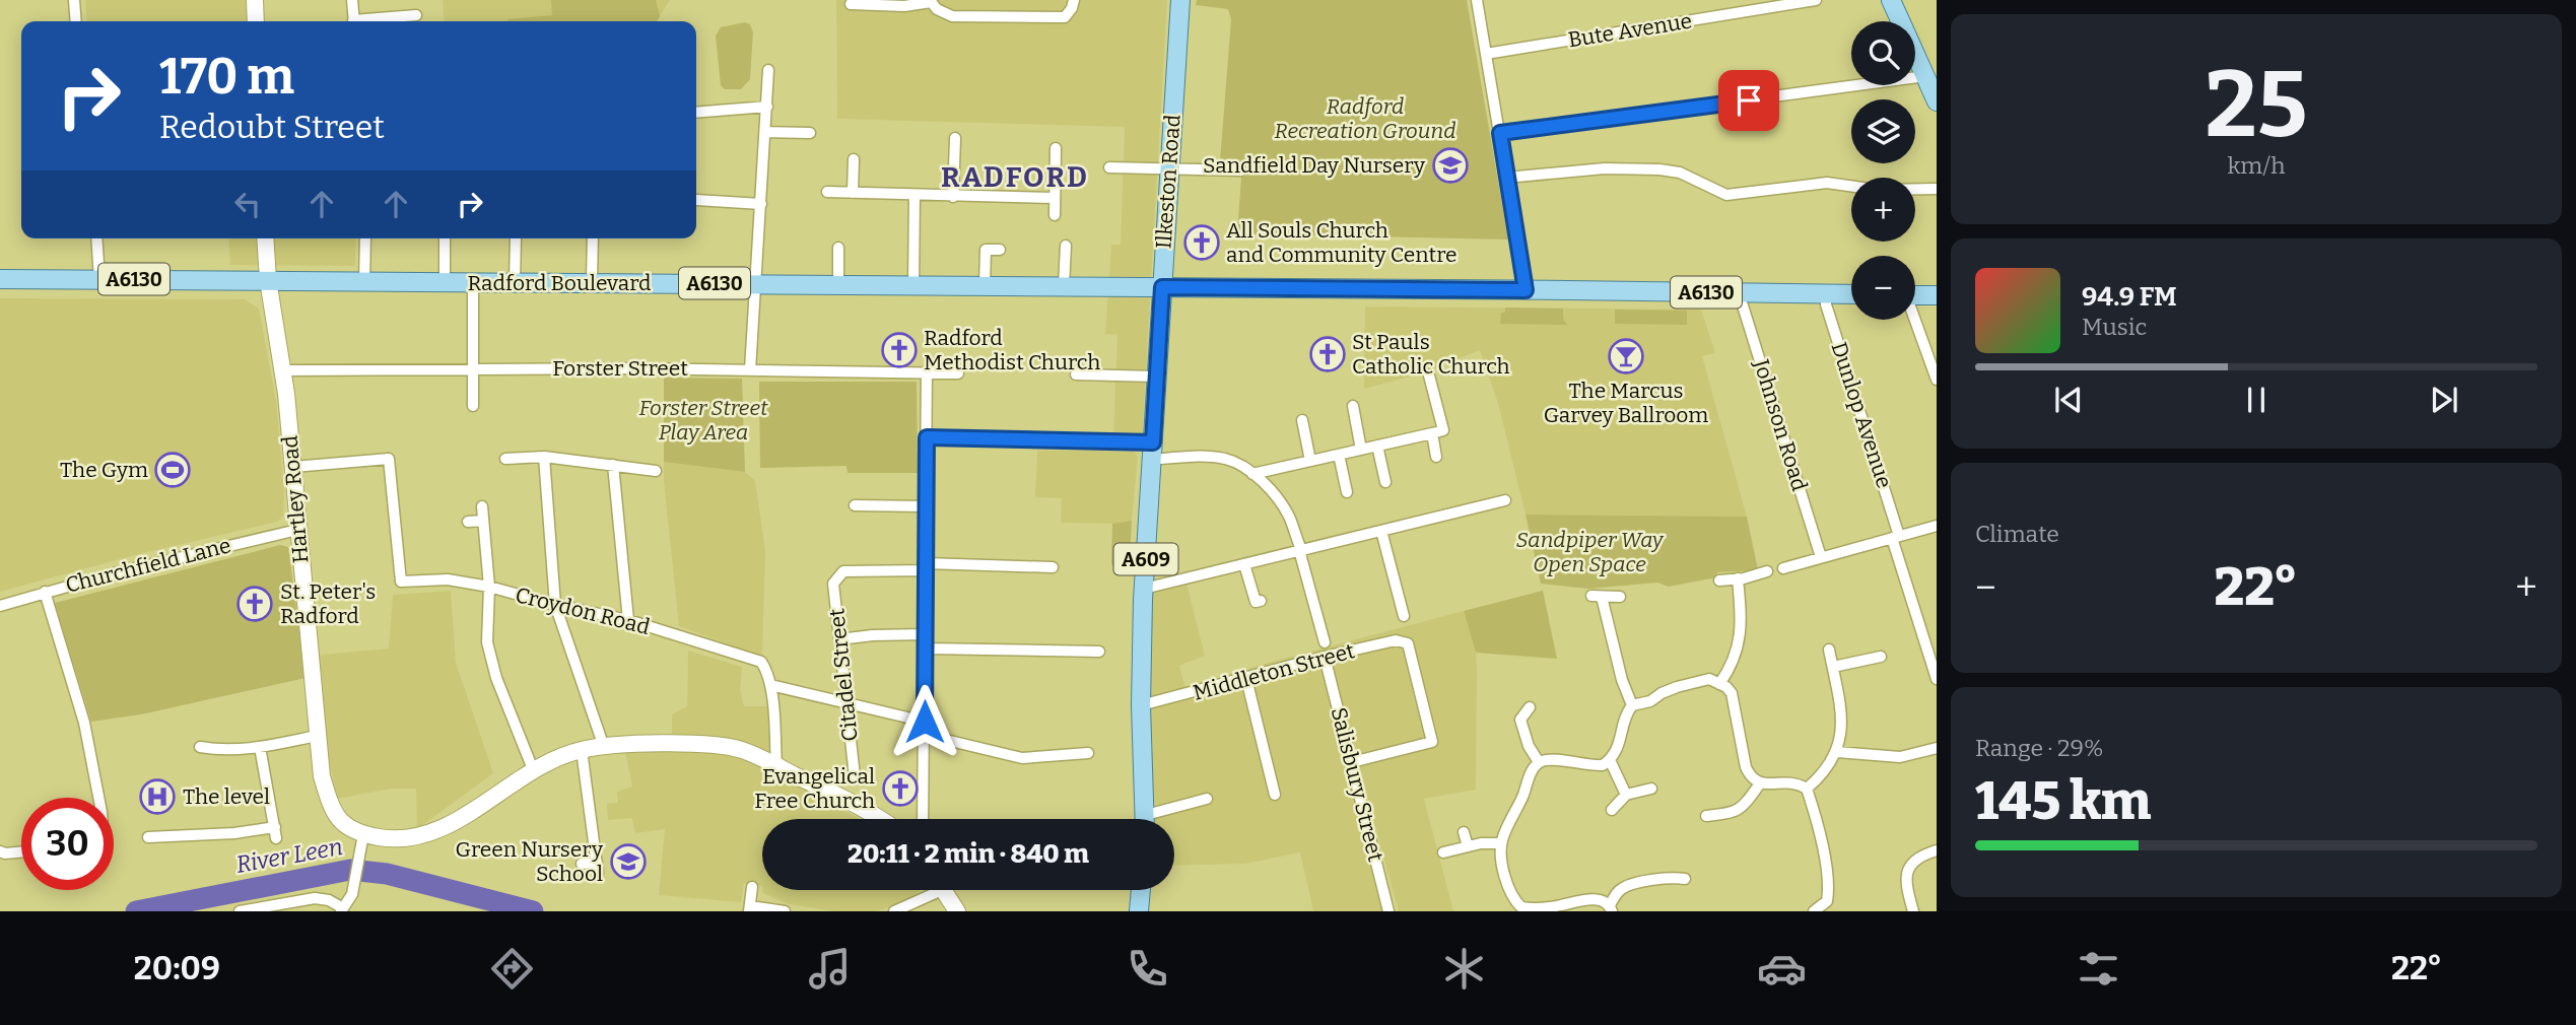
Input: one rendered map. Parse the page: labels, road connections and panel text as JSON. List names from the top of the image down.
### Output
{
  "streets": {
    "main road": [
      "Ilkeston Road",
      "A6130",
      "Radford Boulevard",
      "A609"
    ],
    "street": [
      "Bute Avenue",
      "Forster Street",
      "Dunlop Avenue",
      "Johnson Road",
      "Hartley Road",
      "Churchfield Lane",
      "Croydon Road",
      "Middleton Street",
      "Citadel Street",
      "Salisbury Street"
    ]
  },
  "crossings": [
    ["Ilkeston Road", "A6130"],
    ["Ilkeston Road", "Radford Boulevard"],
    ["Ilkeston Road", "Middleton Street"],
    ["A6130", "Radford Boulevard"],
    ["A6130", "Dunlop Avenue"],
    ["A6130", "Johnson Road"],
    ["Radford Boulevard", "Hartley Road"],
    ["Forster Street", "Hartley Road"],
    ["Hartley Road", "Churchfield Lane"],
    ["Hartley Road", "Croydon Road"],
    ["Middleton Street", "Salisbury Street"]
  ],
  "districts": ["RADFORD"],
  "water": ["River Leen"],
  "parks": ["Radford Recreation Ground", "Forster Street Play Area", "Sandpiper Way Open Space"],
  "places": {
    "school or university": ["Sandfield Day Nursery", "Green Nursery School"],
    "church": [
      "All Souls Church and Community Centre",
      "Radford Methodist Church",
      "St Pauls Catholic Church",
      "St. Peter's Radford",
      "Evangelical Free Church"
    ],
    "bar": ["The Marcus Garvey Ballroom"],
    "sports": ["The Gym"],
    "hospital": ["The level"]
  },
  "page": {
    "tile": [
      ["25", "km/h"],
      "Climate",
      ["Range · 29%", "145 km"]
    ],
    "map_buttons": ["+", "−"],
    "turn": ["170 m", "Redoubt Street"],
    "song": ["94.9 FM", "Music"],
    "heat": ["−", "22°", "+"],
    "limit": "30",
    "trip": "20:11 · 2 min · 840 m",
    "tabs": ["20:09", "22°"]
  }
}
